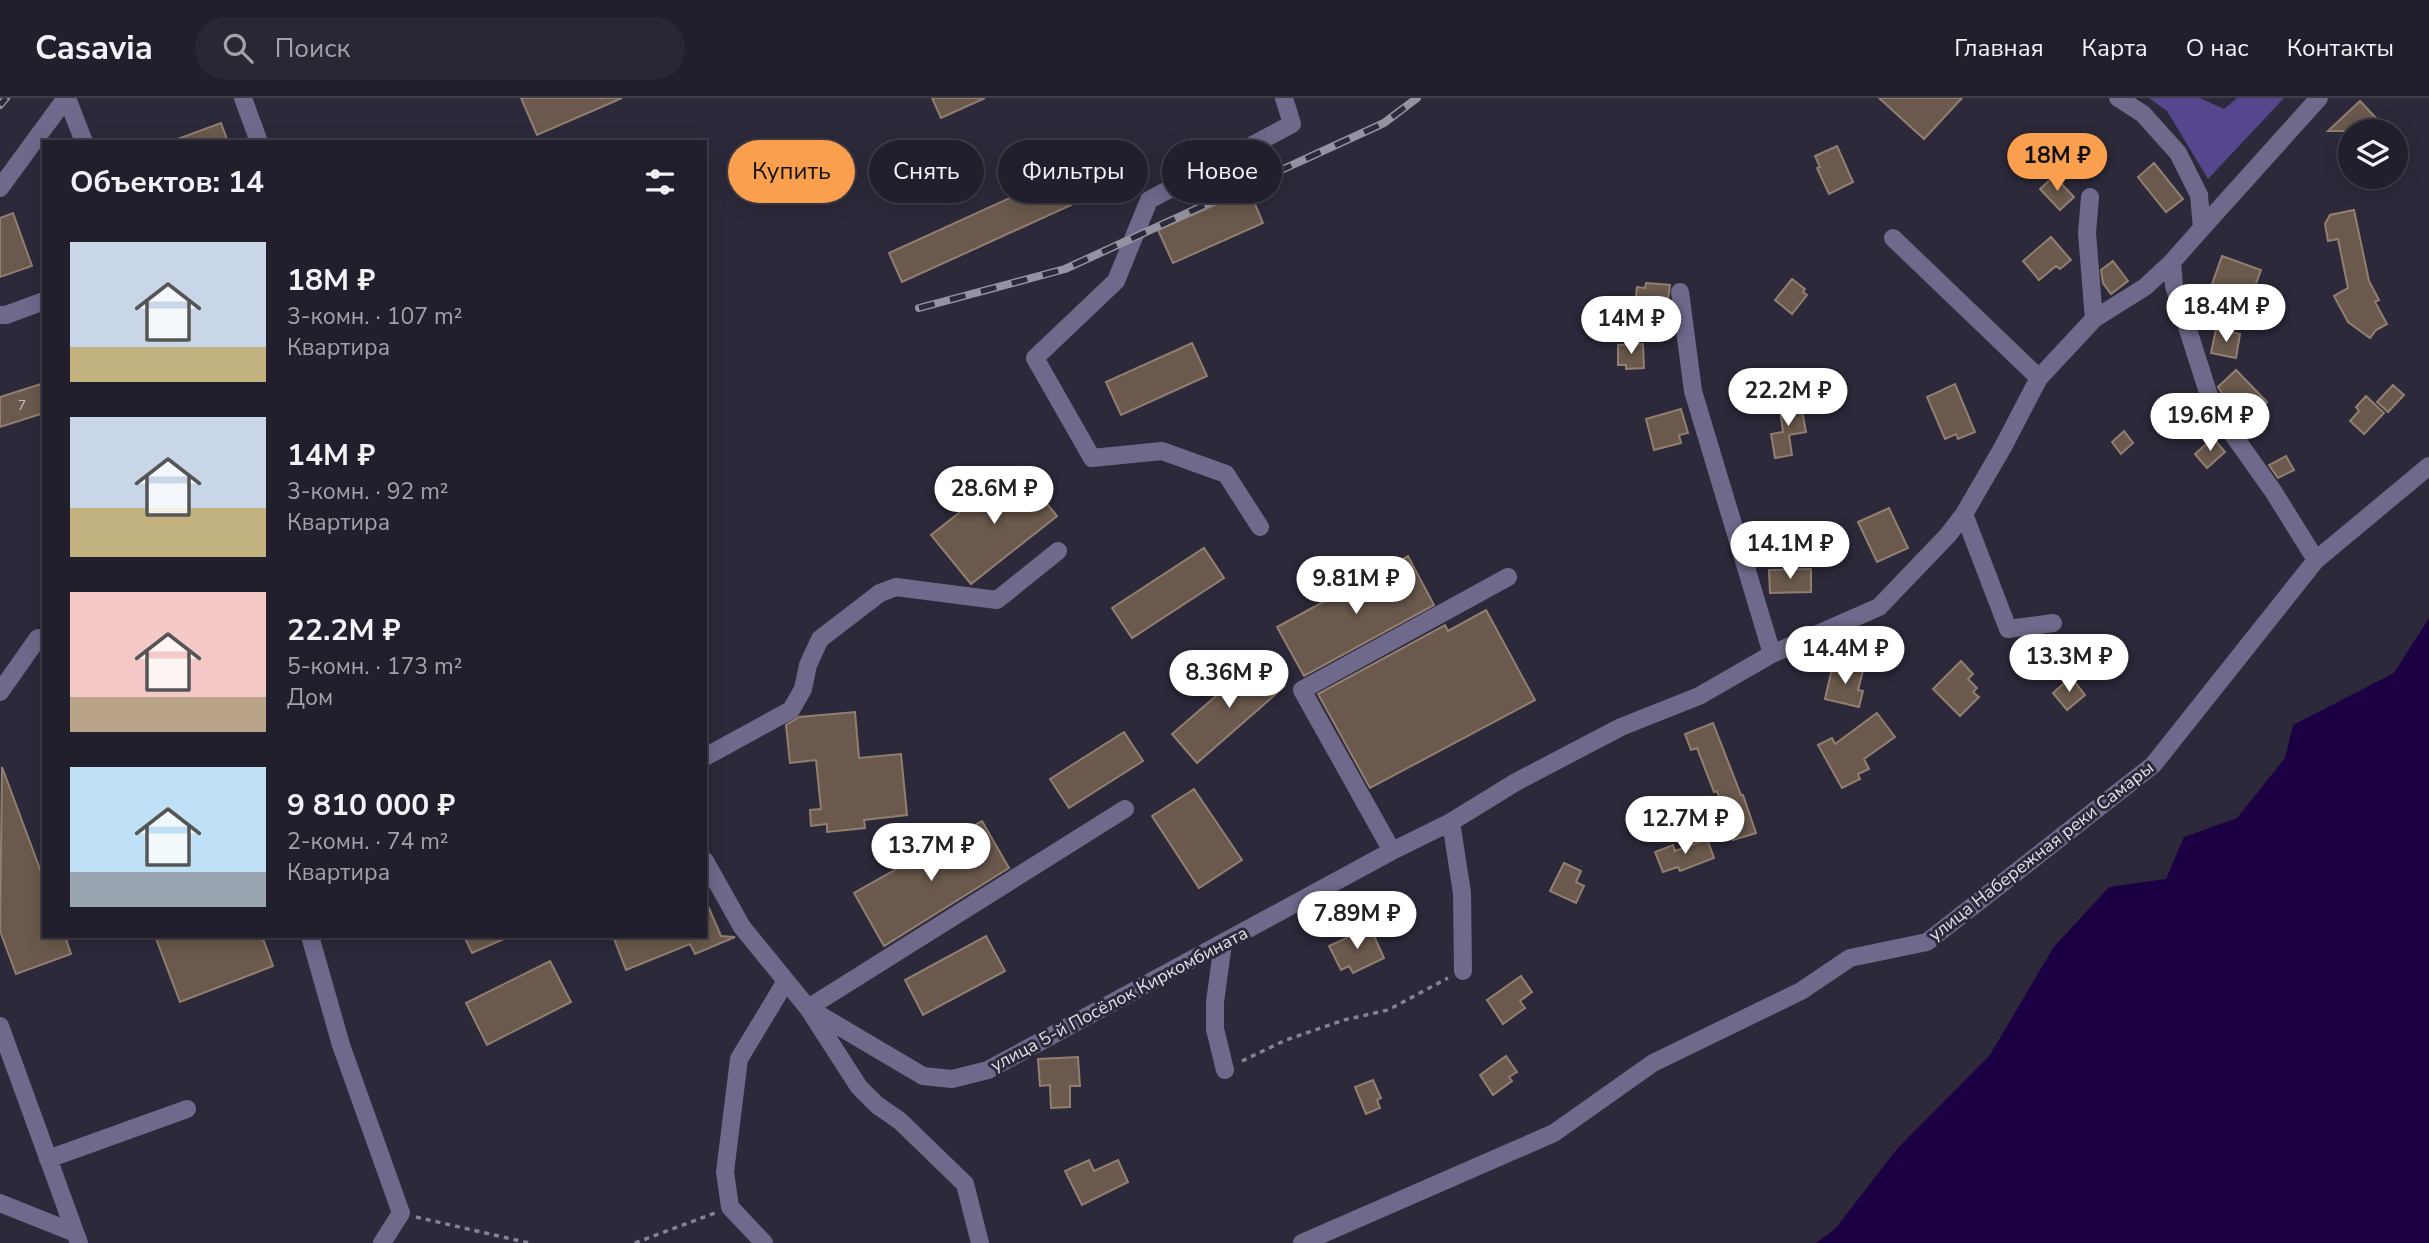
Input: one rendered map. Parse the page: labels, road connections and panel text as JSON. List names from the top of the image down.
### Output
{
  "streets": {
    "street": ["улица Набережная реки Самары", "улица 5-й Посёлок Киркомбината"]
  },
  "house_numbers": ["7"],
  "page": {
    "header": "Casavia",
    "search": "Поиск",
    "nav": [
      "Главная",
      "Карта",
      "О нас",
      "Контакты"
    ],
    "price": [
      "18M ₽",
      "18.4M ₽",
      "14M ₽",
      "22.2M ₽",
      "19.6M ₽",
      "28.6M ₽",
      "14.1M ₽",
      "9.81M ₽",
      "14.4M ₽",
      "13.3M ₽",
      "8.36M ₽",
      "12.7M ₽",
      "13.7M ₽",
      "7.89M ₽"
    ],
    "chip": [
      "Купить",
      "Снять",
      "Фильтры",
      "Новое"
    ],
    "heading": "Объектов: 14",
    "list": [
      {
        "name": "18M ₽",
        "note": "3-комн. · 107 m² · Квартира"
      },
      {
        "name": "14M ₽",
        "note": "3-комн. · 92 m² · Квартира"
      },
      {
        "name": "22.2M ₽",
        "note": "5-комн. · 173 m² · Дом"
      },
      {
        "name": "9 810 000 ₽",
        "note": "2-комн. · 74 m² · Квартира"
      }
    ]
  }
}
